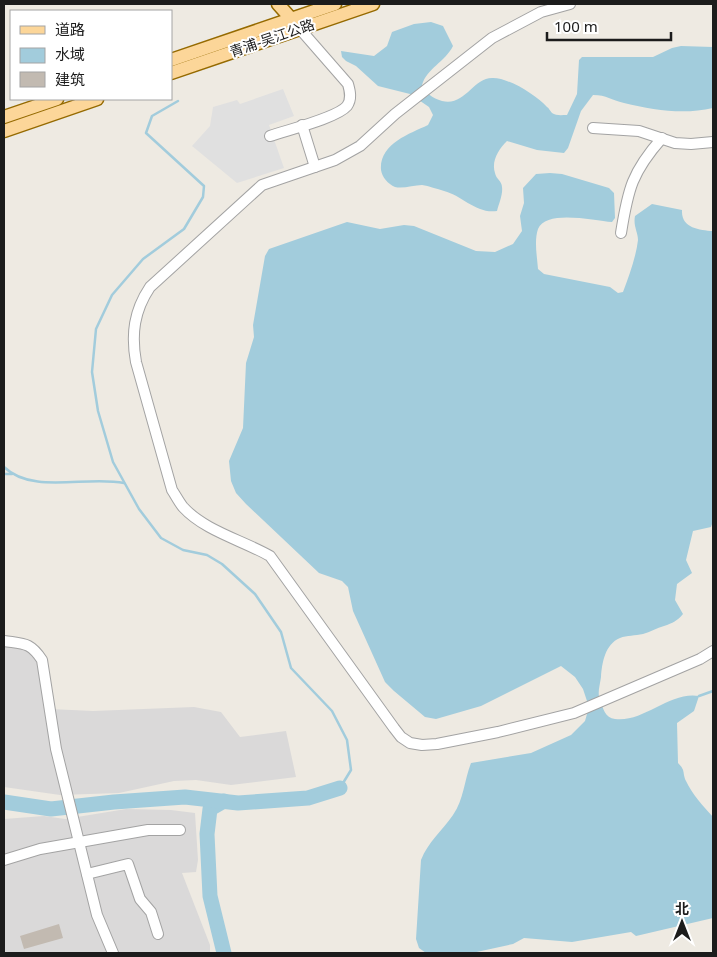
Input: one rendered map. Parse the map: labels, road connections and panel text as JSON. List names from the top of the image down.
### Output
{
  "streets": {
    "main road": ["青浦-吴江公路"]
  },
  "legend": ["道路", "水域", "建筑"],
  "scale_bar": "100 m",
  "north": "top"
}
